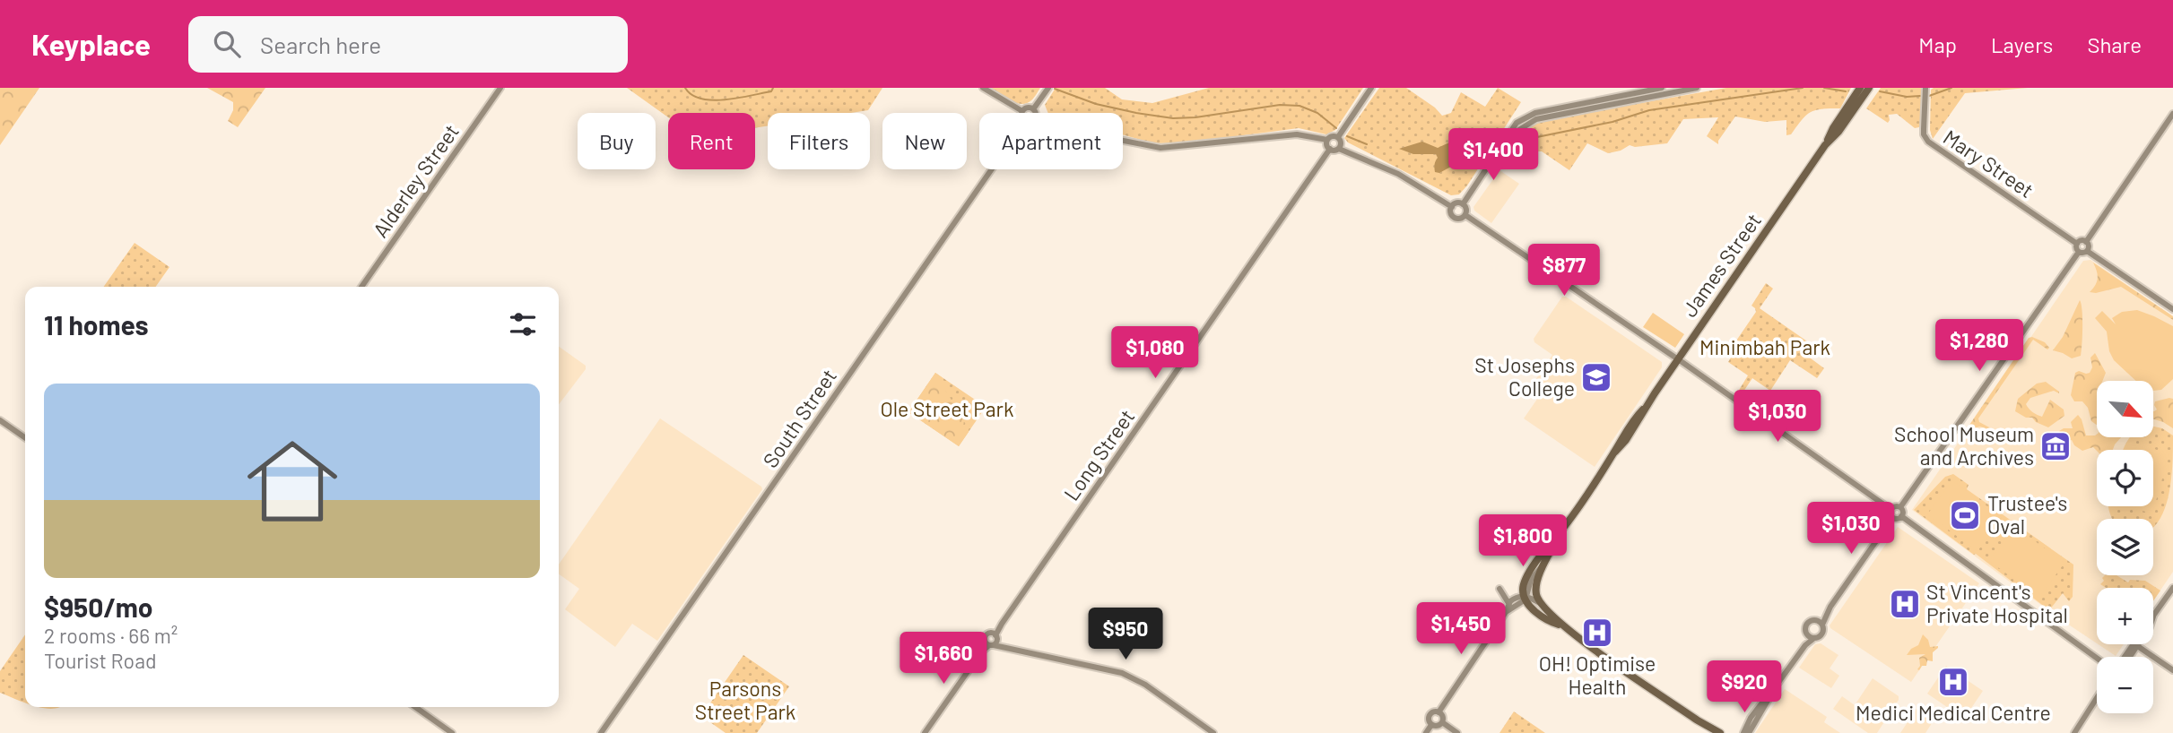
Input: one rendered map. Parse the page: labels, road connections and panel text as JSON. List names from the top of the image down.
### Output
{
  "streets": {
    "highway": ["James Street"],
    "street": [
      "Mary Street",
      "Alderley Street",
      "South Street",
      "Long Street"
    ]
  },
  "parks": ["Minimbah Park", "Ole Street Park", "Parsons Street Park"],
  "places": {
    "school or university": ["St Josephs College"],
    "museum": ["School Museum and Archives"],
    "sports": ["Trustee's Oval"],
    "hospital": ["St Vincent's Private Hospital", "OH! Optimise Health", "Medici Medical Centre"]
  },
  "north": "bottom right",
  "page": {
    "header": "Keyplace",
    "search": "Search here",
    "nav": ["Map", "Layers", "Share"],
    "chip": [
      "Buy",
      "Rent",
      "Filters",
      "New",
      "Apartment"
    ],
    "price": [
      "$1,400",
      "$877",
      "$1,280",
      "$1,080",
      "$1,030",
      "$1,030",
      "$1,800",
      "$1,450",
      "$950",
      "$1,660",
      "$920"
    ],
    "heading": "11 homes",
    "list": [
      {
        "name": "$950/mo",
        "note": "2 rooms · 66 m² · Tourist Road"
      }
    ],
    "map_buttons": ["+", "−"]
  }
}
